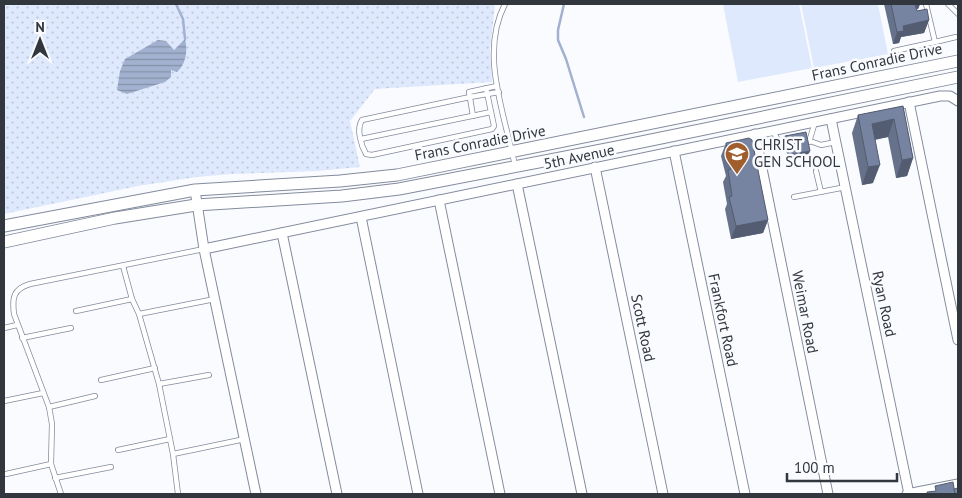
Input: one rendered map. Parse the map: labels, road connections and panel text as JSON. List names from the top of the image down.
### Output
{
  "streets": {
    "main road": ["Frans Conradie Drive"],
    "street": [
      "5th Avenue",
      "Ryan Road",
      "Weimar Road",
      "Frankfort Road",
      "Scott Road"
    ]
  },
  "crossings": [
    ["5th Avenue", "Ryan Road"],
    ["5th Avenue", "Weimar Road"],
    ["5th Avenue", "Frankfort Road"],
    ["5th Avenue", "Scott Road"]
  ],
  "places": {
    "school or university": ["CHRIST GEN SCHOOL"]
  },
  "scale_bar": "100 m",
  "north": "top"
}
